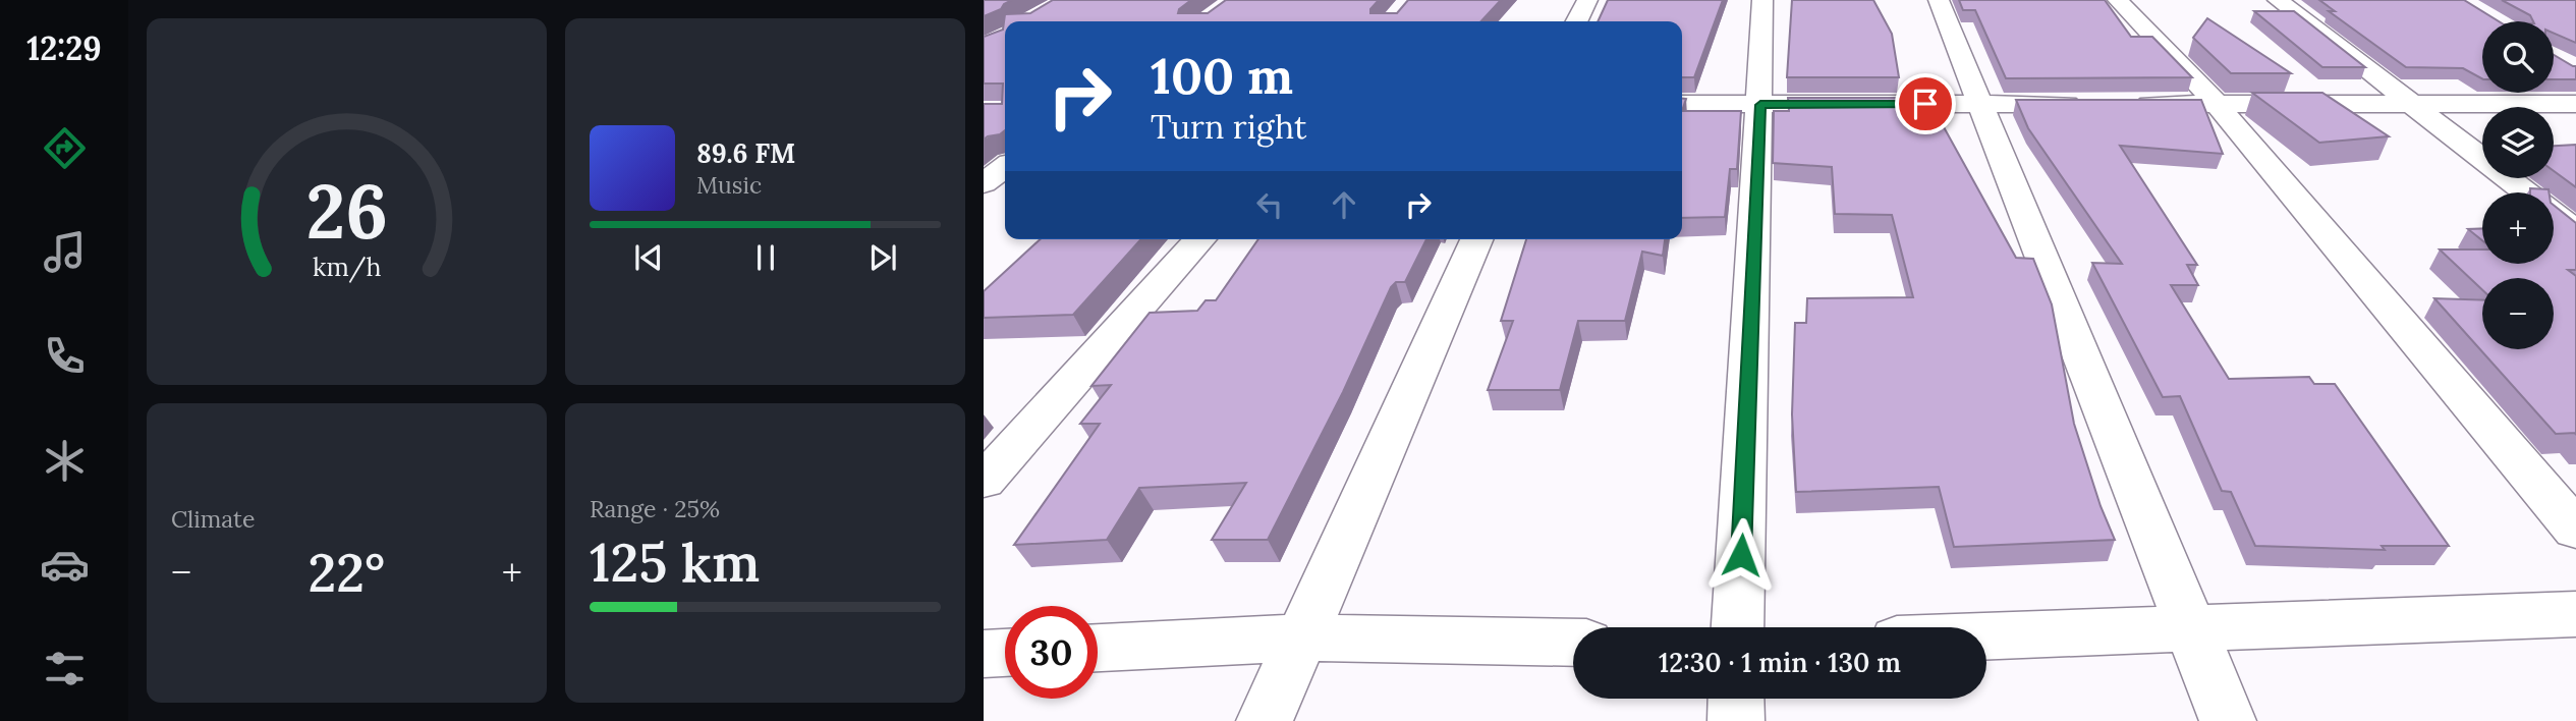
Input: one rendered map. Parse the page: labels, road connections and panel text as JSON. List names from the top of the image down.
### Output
{
  "page": {
    "tabs": "12:29",
    "map_buttons": ["+", "−"],
    "turn": ["100 m", "Turn right"],
    "song": ["89.6 FM", "Music"],
    "tile": [
      "Climate",
      ["Range · 25%", "125 km"]
    ],
    "heat": ["−", "22°", "+"],
    "limit": "30",
    "trip": "12:30 · 1 min · 130 m",
    "gauge": ["26", "km/h"]
  }
}
